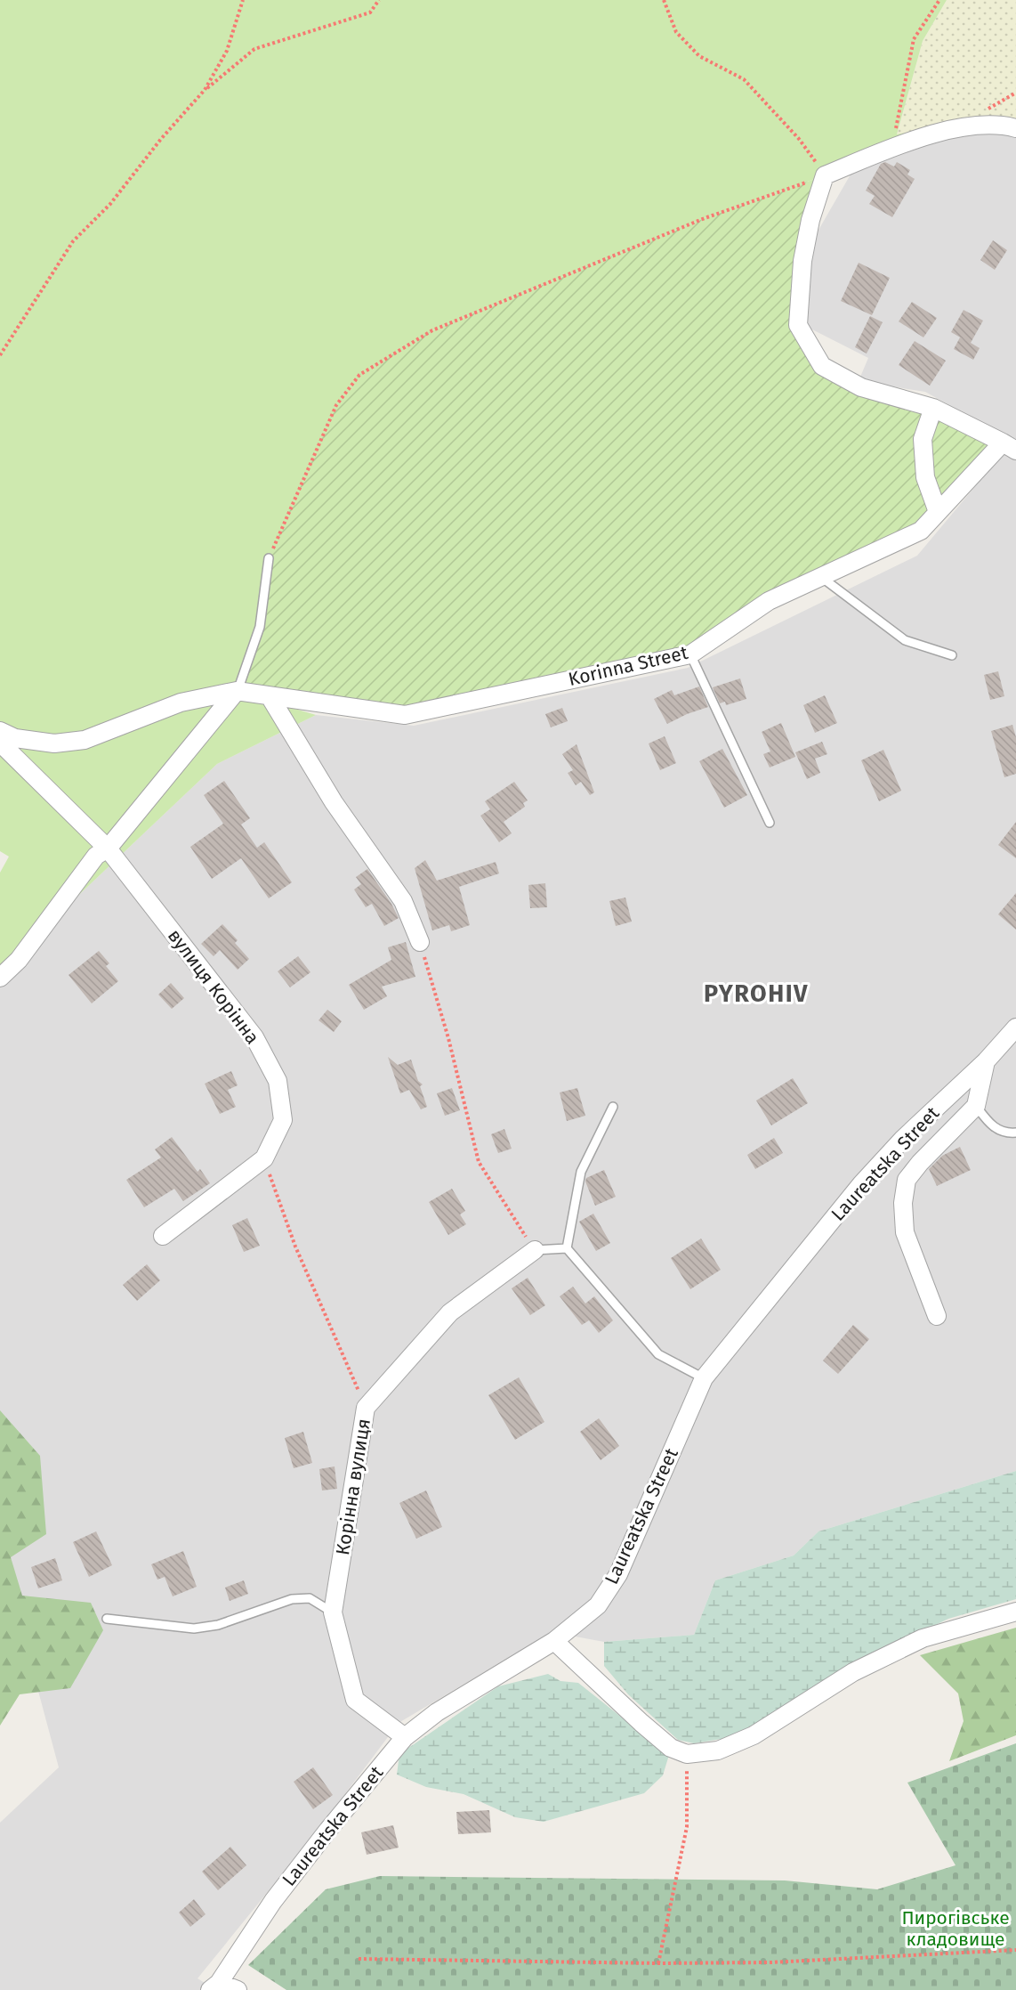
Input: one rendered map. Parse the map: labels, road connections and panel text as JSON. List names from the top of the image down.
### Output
{
  "streets": {
    "street": [
      "Korinna Street",
      "вулиця Корінна",
      "Laureatska Street",
      "Корінна вулиця"
    ]
  },
  "crossings": [
    ["Laureatska Street", "Корінна вулиця"]
  ],
  "districts": ["PYROHIV"],
  "parks": ["Пирогівське кладовище"]
}
